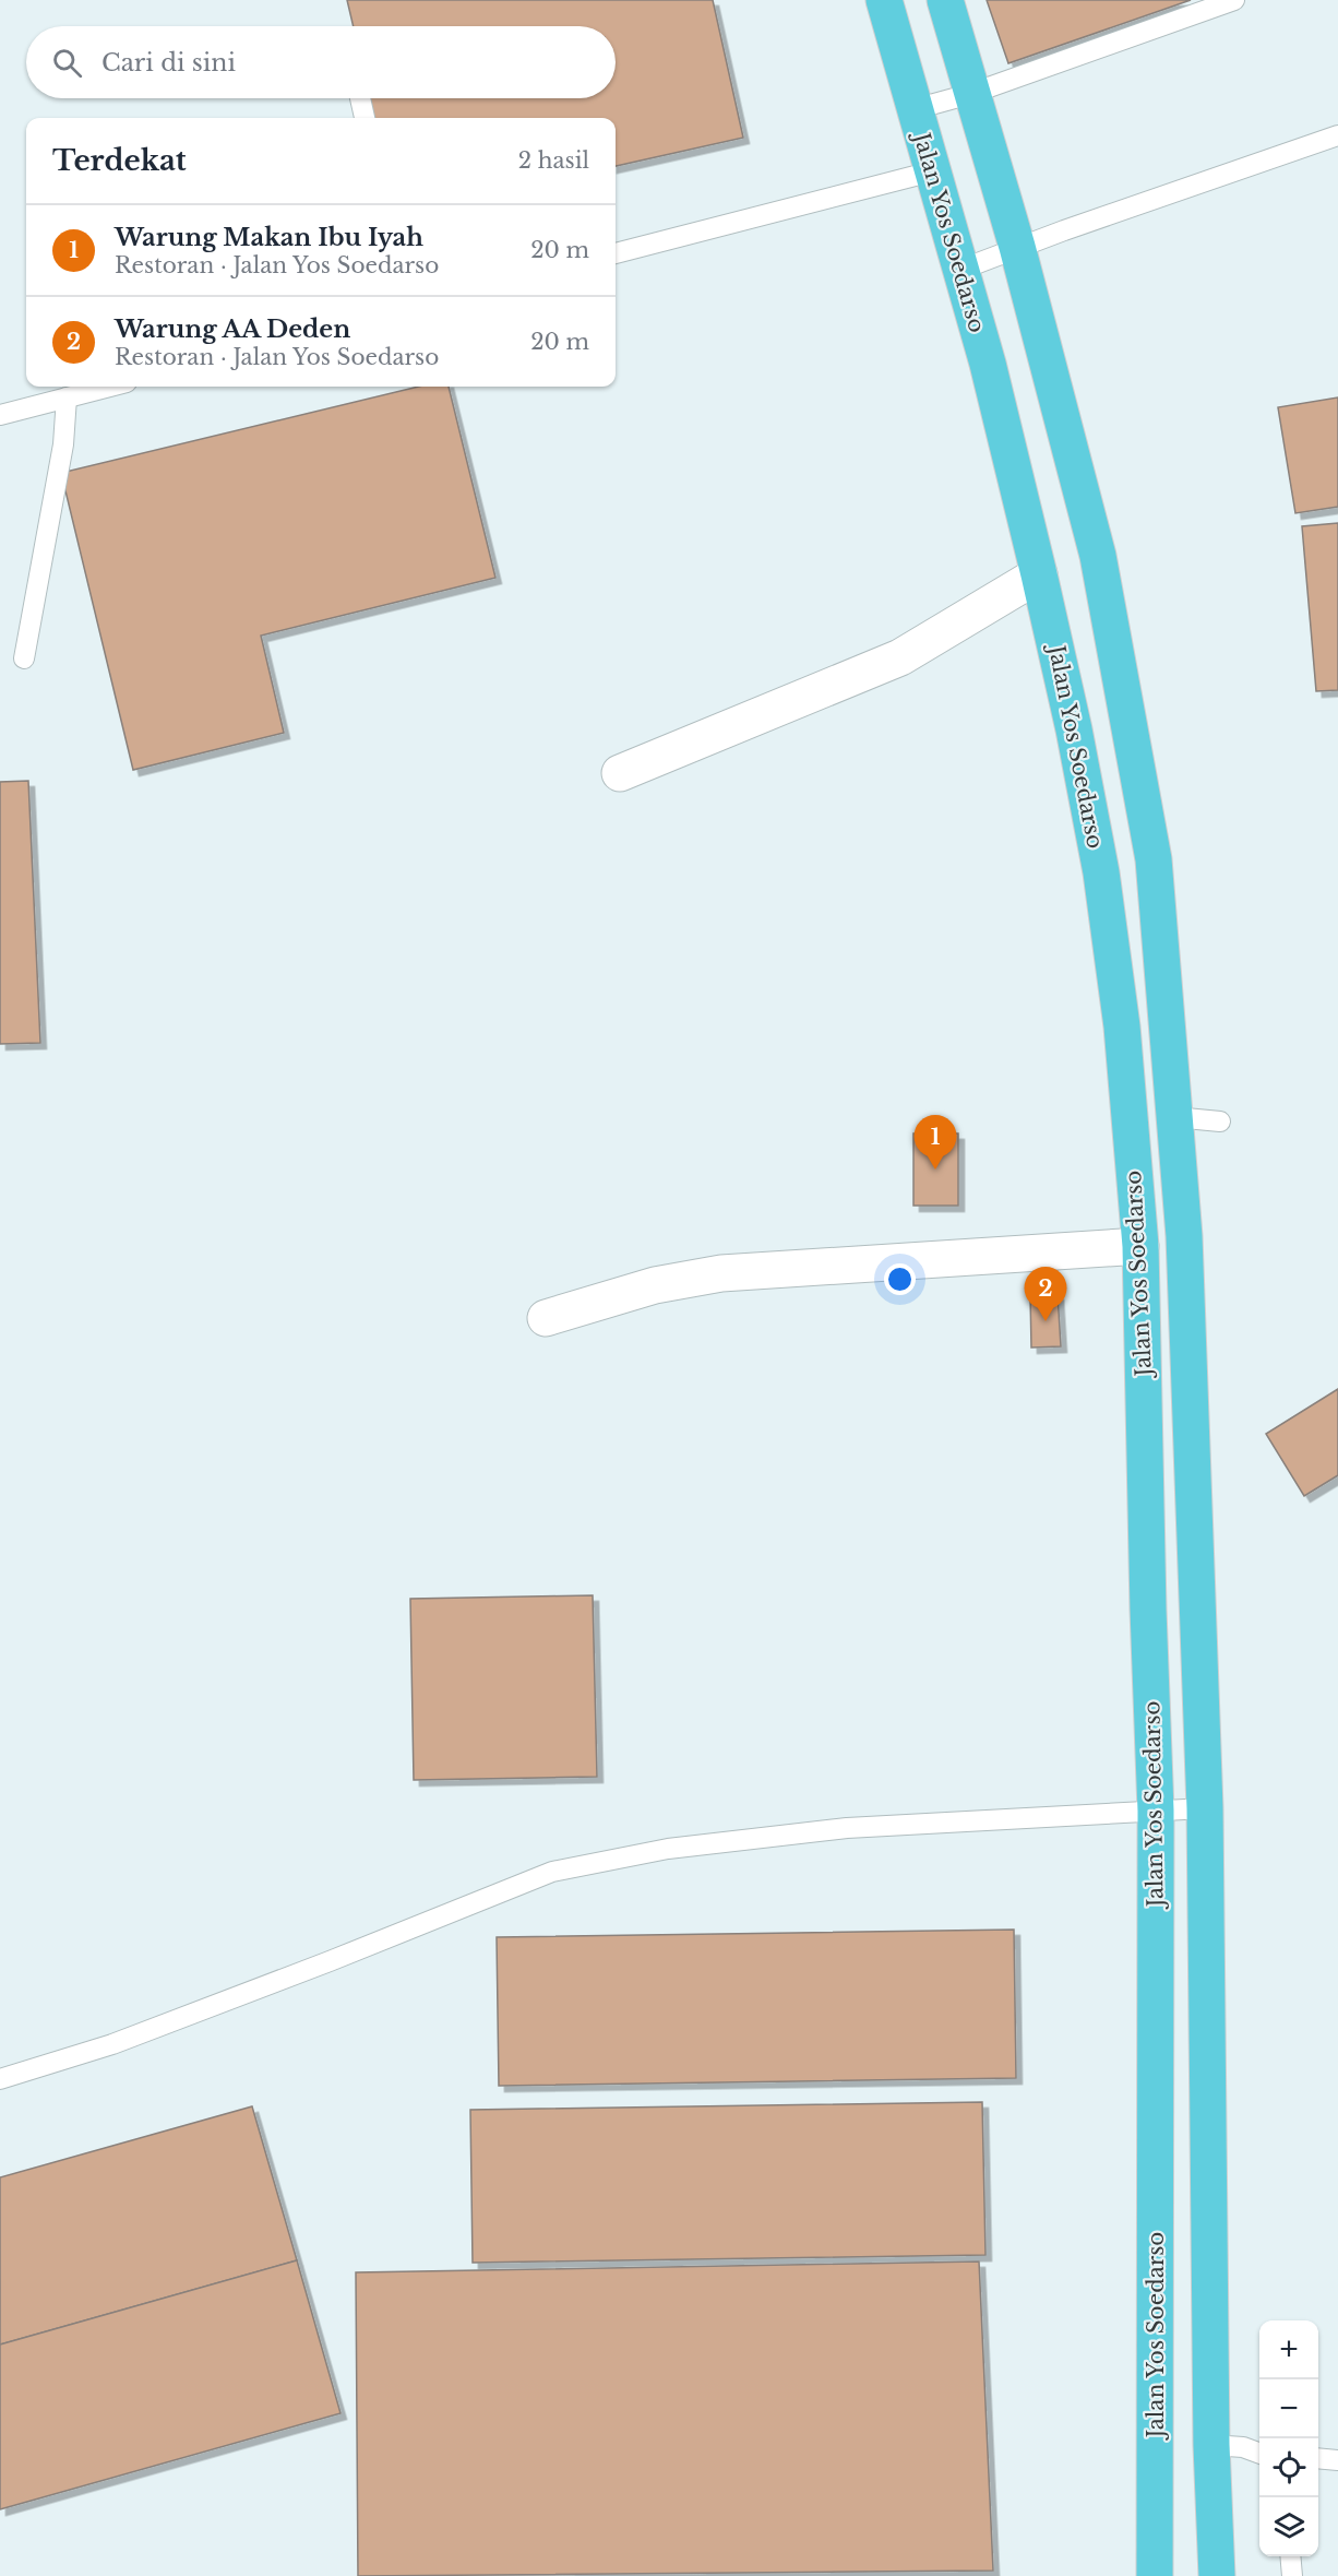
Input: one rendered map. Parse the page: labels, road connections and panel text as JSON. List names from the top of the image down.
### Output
{
  "streets": {
    "highway": ["Jalan Yos Soedarso"]
  },
  "page": {
    "search": "Cari di sini",
    "heading": ["Terdekat", "2 hasil"],
    "list": [
      {
        "mark": "1",
        "name": "Warung Makan Ibu Iyah",
        "note": "Restoran · Jalan Yos Soedarso",
        "value": "20 m"
      },
      {
        "mark": "2",
        "name": "Warung AA Deden",
        "note": "Restoran · Jalan Yos Soedarso",
        "value": "20 m"
      }
    ],
    "pins": ["1", "2"],
    "map_buttons": ["+", "−"]
  }
}
